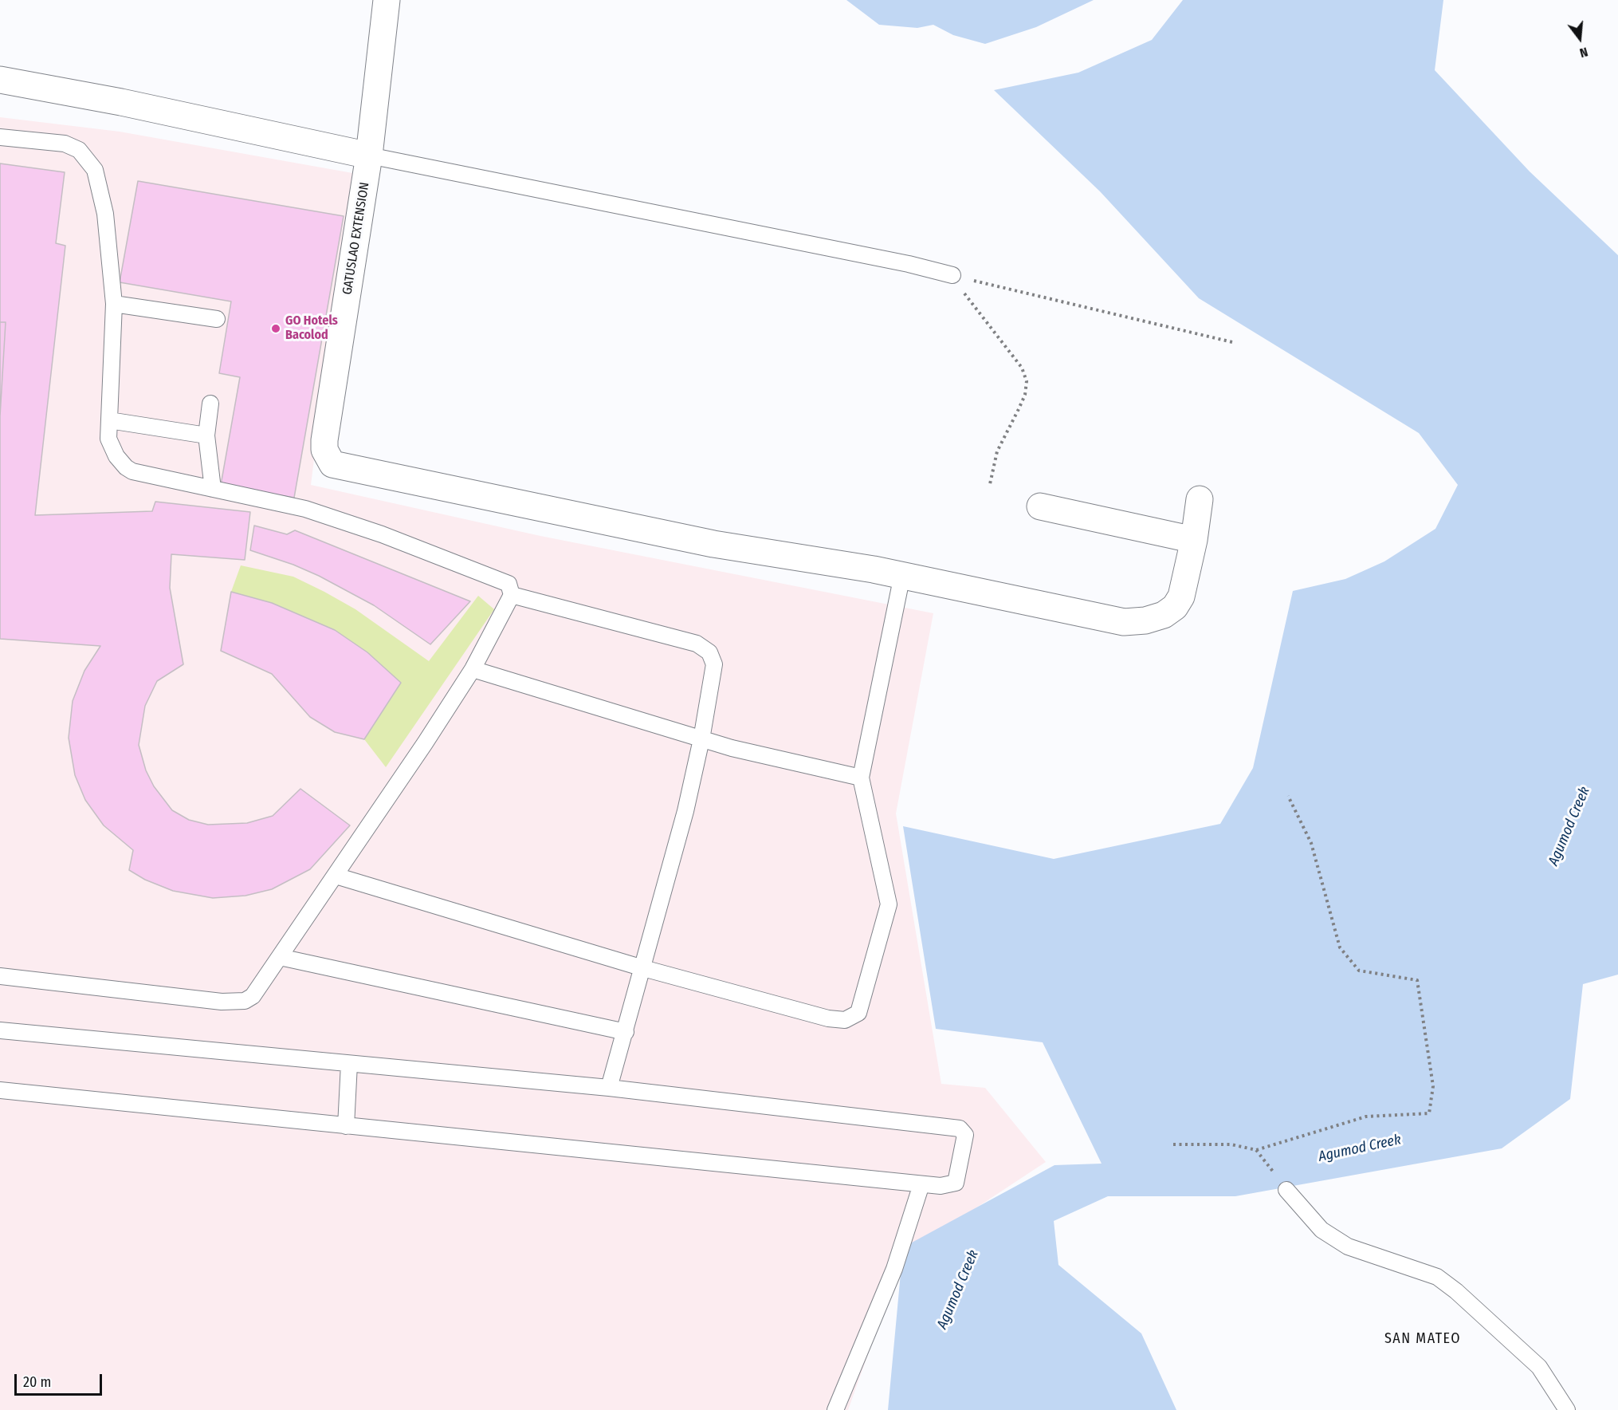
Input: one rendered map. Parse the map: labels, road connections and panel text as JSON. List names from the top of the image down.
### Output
{
  "streets": {
    "street": ["GATUSLAO EXTENSION"]
  },
  "districts": ["SAN MATEO"],
  "water": ["Agumod Creek"],
  "places": ["GO Hotels Bacolod"],
  "scale_bar": "20 m",
  "north": "bottom"
}
